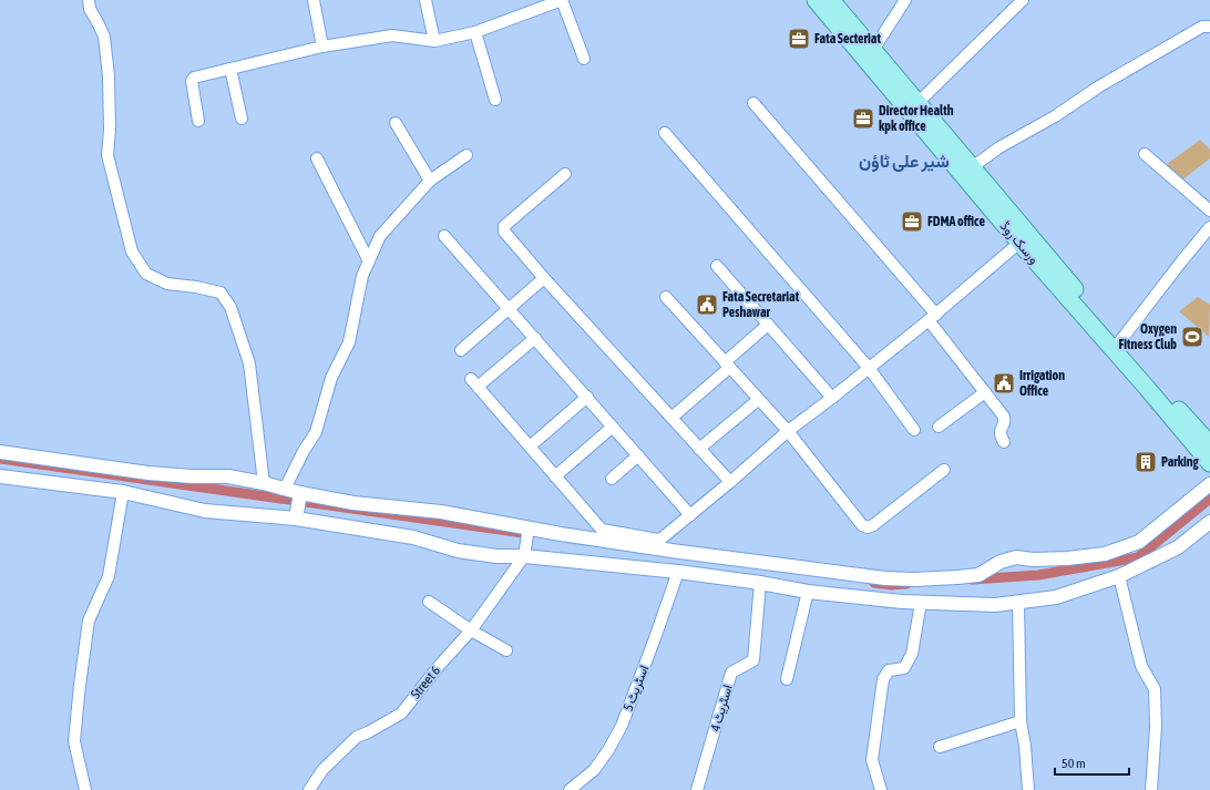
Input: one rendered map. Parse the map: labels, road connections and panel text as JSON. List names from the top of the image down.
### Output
{
  "streets": {
    "main road": ["ورسک روڈ"],
    "street": ["Street 6", "اسٹریٹ 5", "اسٹریٹ 4"]
  },
  "districts": ["شیر علی ٹاؤن"],
  "places": {
    "office": ["Fata Secteriat", "Director Health kpk office", "FDMA office"],
    "public building": ["Fata Secretariat Peshawar", "Irrigation Office"],
    "sports": ["Oxygen Fitness Club"],
    "building": ["Parking"]
  },
  "scale_bar": "50 m"
}
